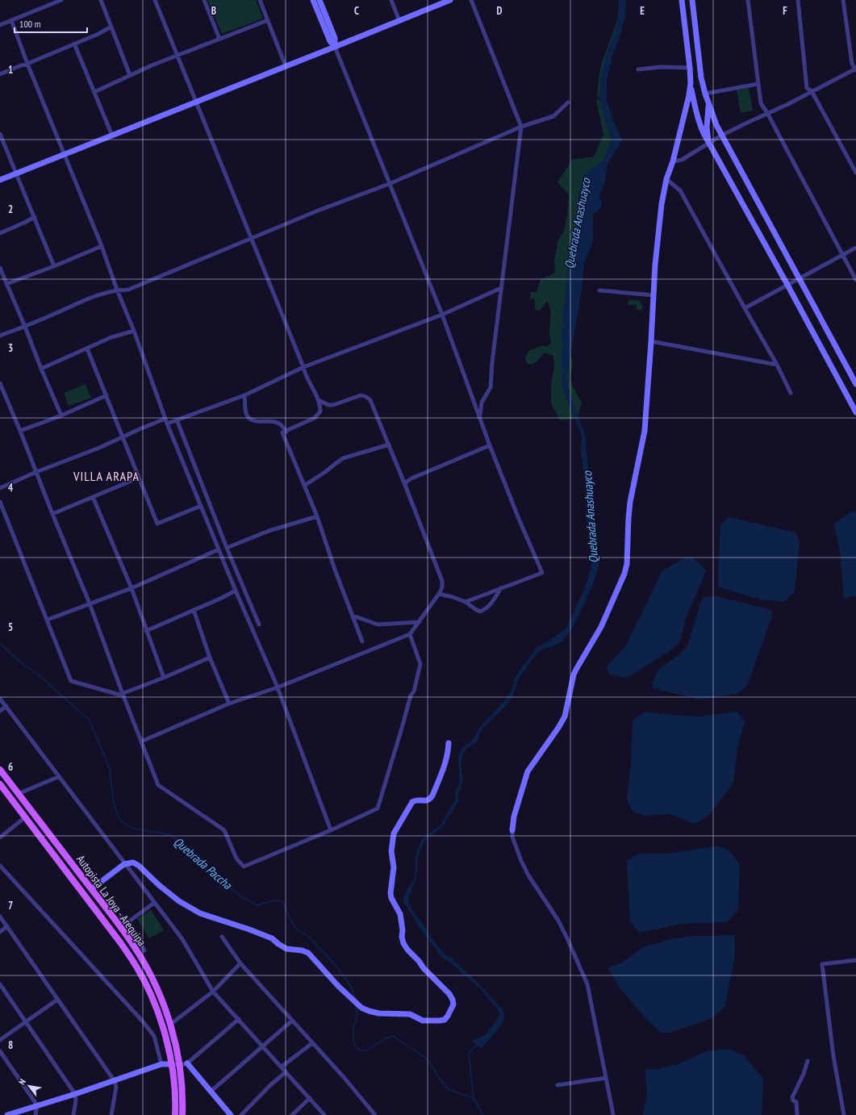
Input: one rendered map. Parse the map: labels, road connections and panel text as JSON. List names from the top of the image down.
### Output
{
  "streets": {
    "main road": ["Autopista La Joya - Arequipa"]
  },
  "districts": ["VILLA ARAPA"],
  "water": ["Quebrada Anashuayco", "Quebrada Paccha"],
  "scale_bar": "100 m",
  "north": "top left",
  "grid": {
    "columns": [
      "B",
      "C",
      "D",
      "E",
      "F"
    ],
    "rows": [
      "1",
      "2",
      "3",
      "4",
      "5",
      "6",
      "7",
      "8"
    ]
  }
}
